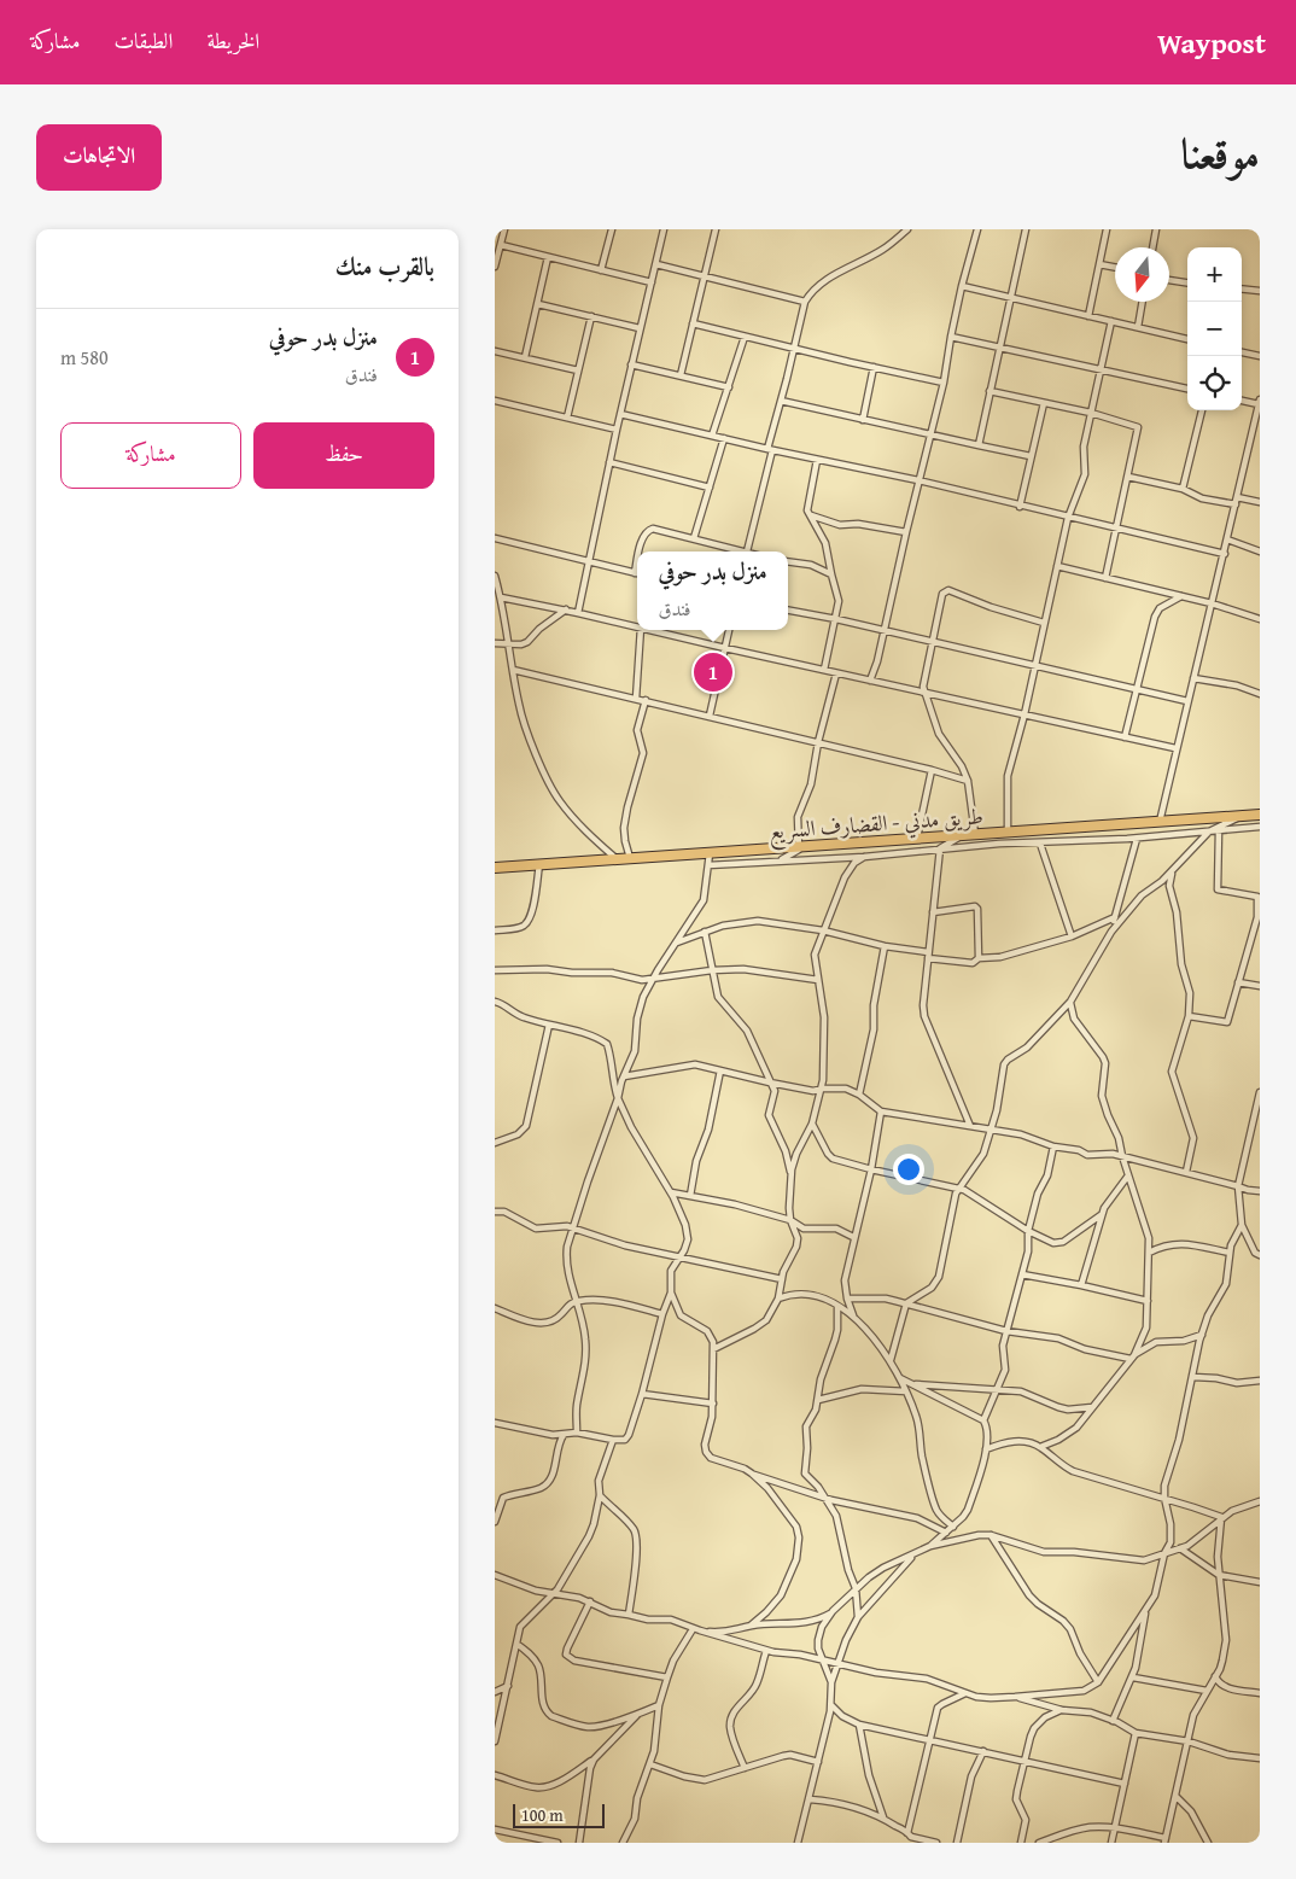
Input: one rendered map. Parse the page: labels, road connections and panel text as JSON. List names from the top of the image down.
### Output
{
  "streets": {
    "highway": ["طريق مدني - القضارف السريع"]
  },
  "scale_bar": "100 m",
  "north": "bottom",
  "page": {
    "header": "Waypost",
    "nav": ["الخريطة", "الطبقات", "مشاركة"],
    "title": "موقعنا",
    "buttons": [
      "الاتجاهات",
      ["حفظ", "مشاركة"]
    ],
    "heading": "بالقرب منك",
    "map_buttons": ["+", "−"],
    "list": [
      {
        "mark": "1",
        "name": "منزل بدر حوفي",
        "note": "فندق",
        "value": "580 m"
      }
    ],
    "popup": ["منزل بدر حوفي", "فندق"],
    "pins": "1",
    "scale": "100 m"
  }
}
